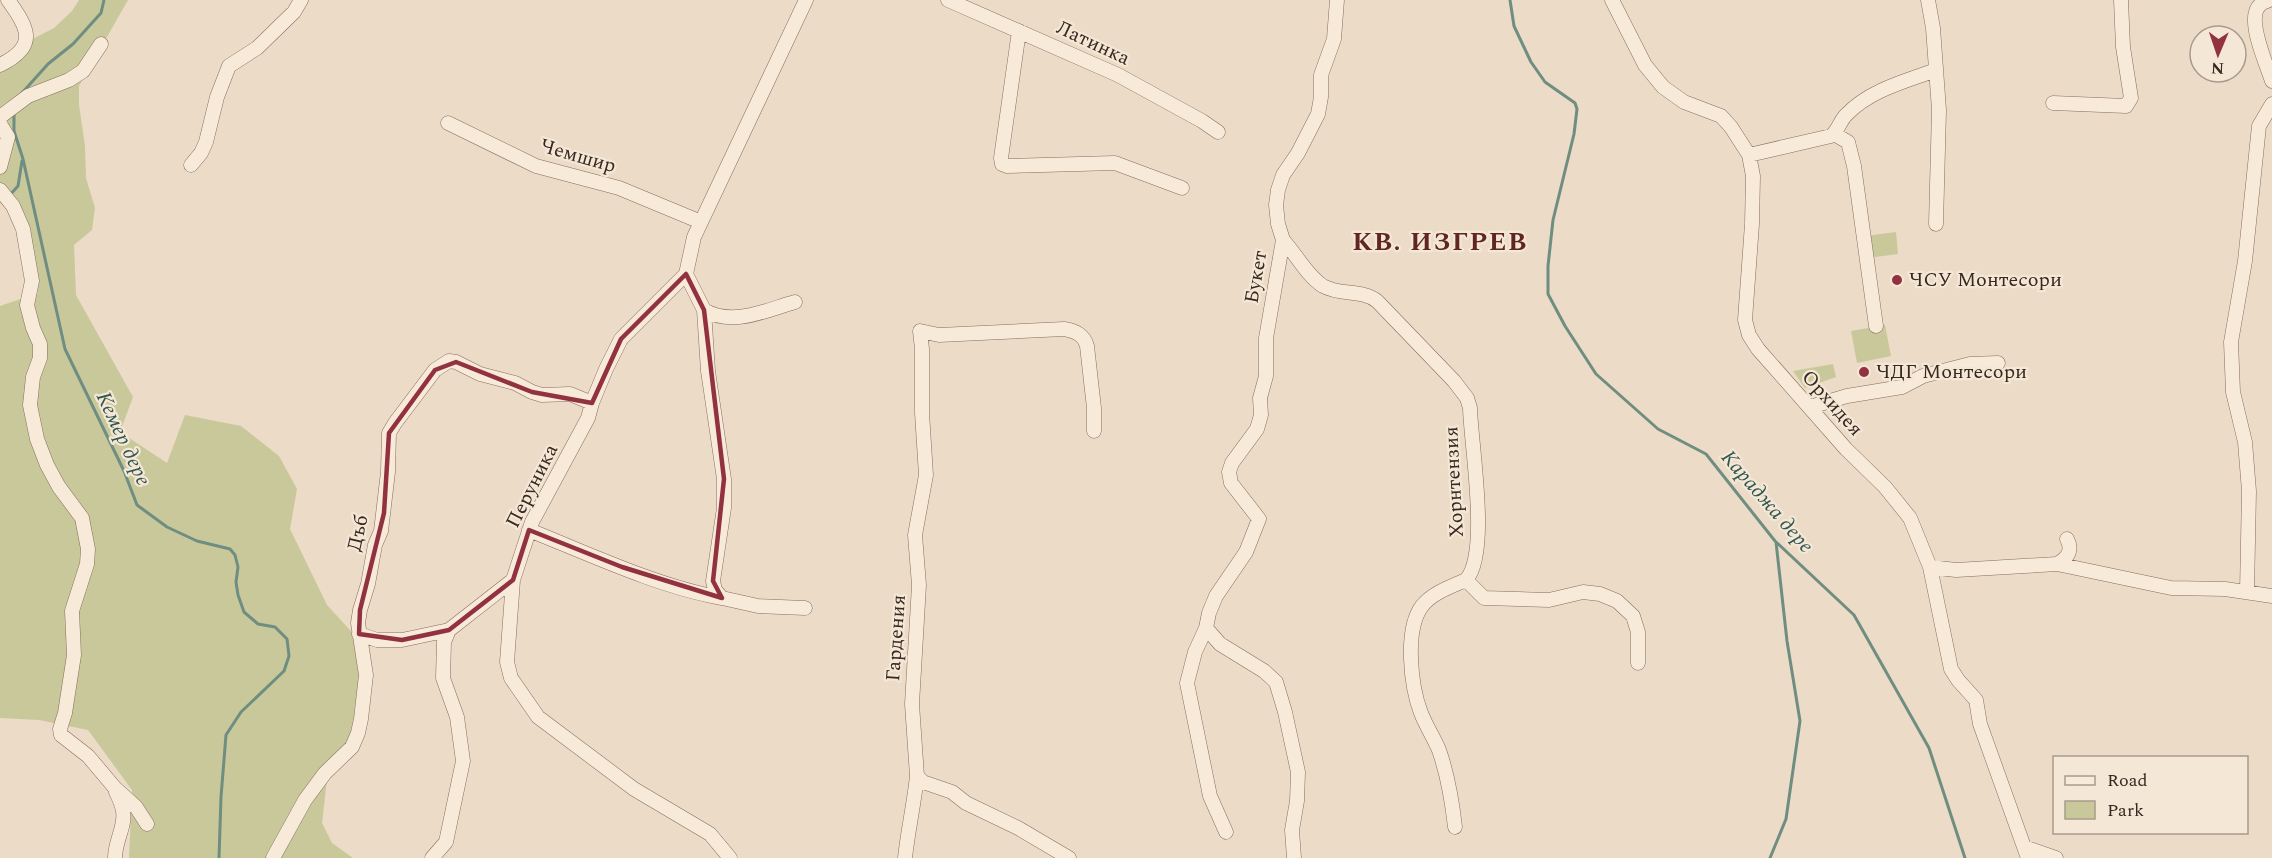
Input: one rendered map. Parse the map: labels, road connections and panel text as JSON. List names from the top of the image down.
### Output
{
  "streets": {
    "street": [
      "Латинка",
      "Чемшир",
      "Букет",
      "Орхидея",
      "Хорнтензия",
      "Перуника",
      "Дъб",
      "Гардения"
    ]
  },
  "crossings": [
    ["Букет", "Хорнтензия"],
    ["Перуника", "Дъб"]
  ],
  "districts": ["КВ. ИЗГРЕВ"],
  "water": ["Кемер дере", "Караджа дере"],
  "places": ["ЧСУ Монтесори", "ЧДГ Монтесори"],
  "legend": ["Road", "Park"],
  "north": "bottom"
}
